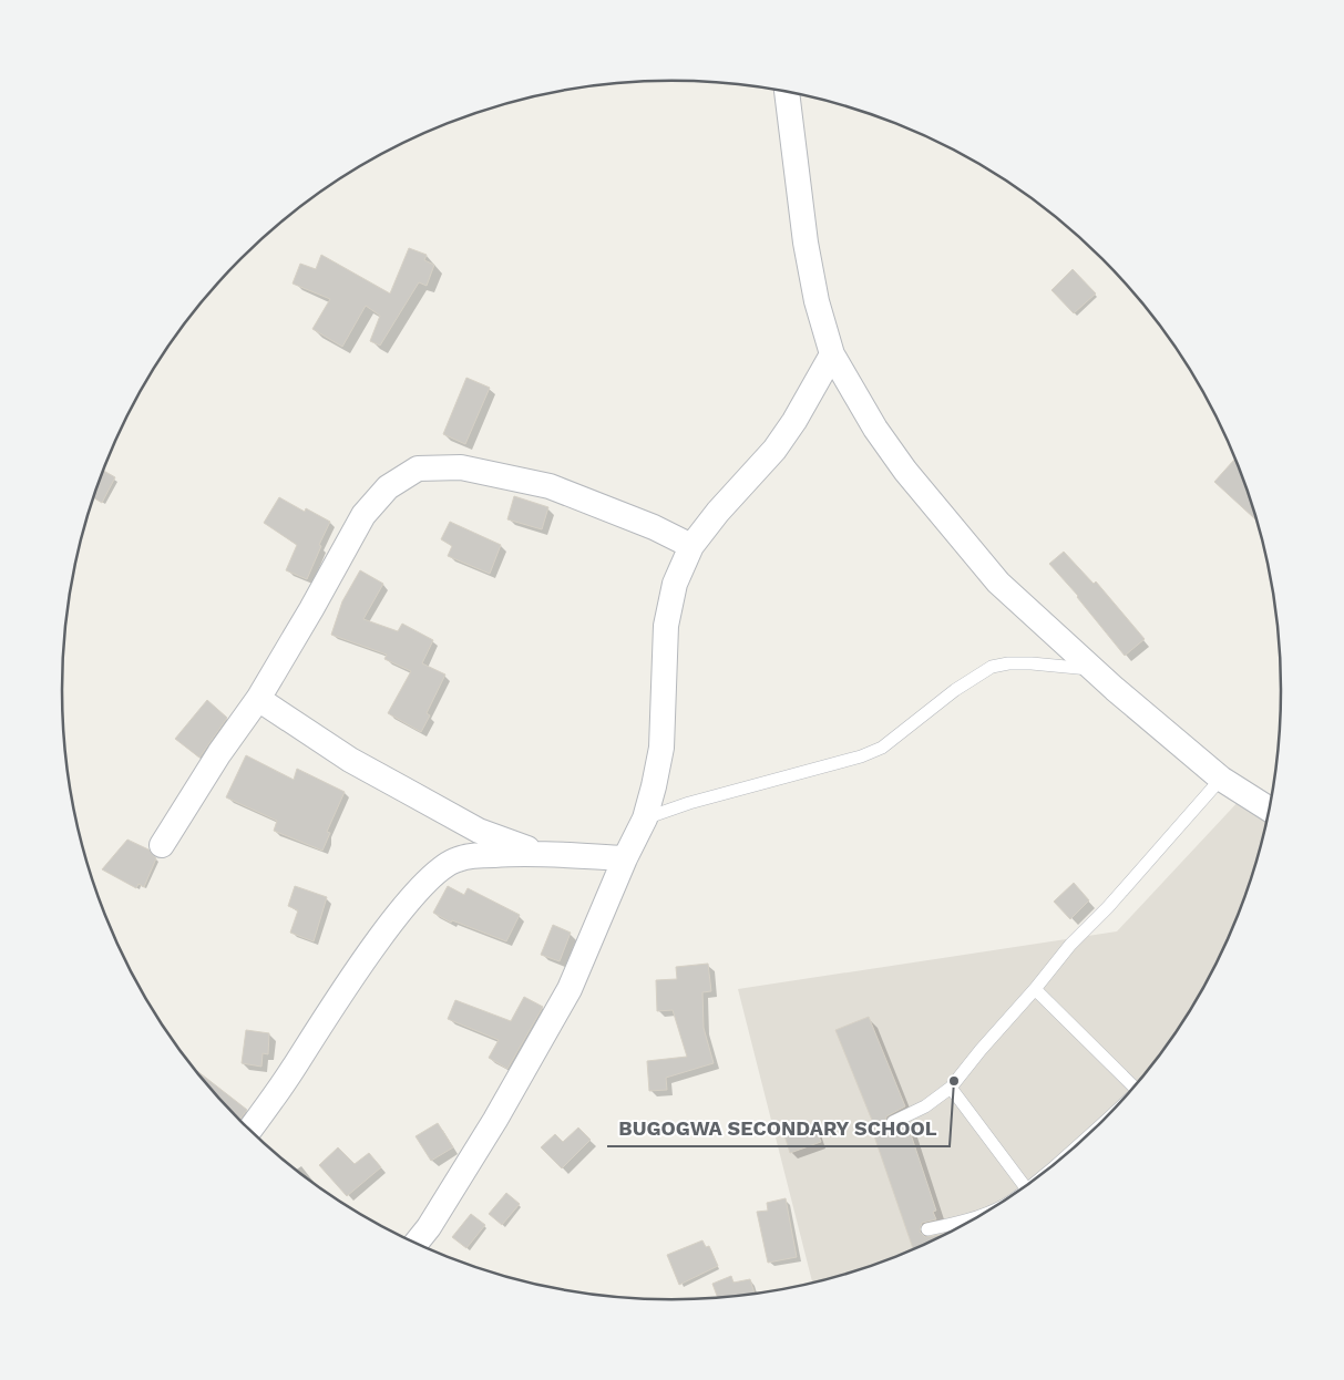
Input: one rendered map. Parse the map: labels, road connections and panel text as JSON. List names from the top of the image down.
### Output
{
  "places": ["BUGOGWA SECONDARY SCHOOL"]
}
